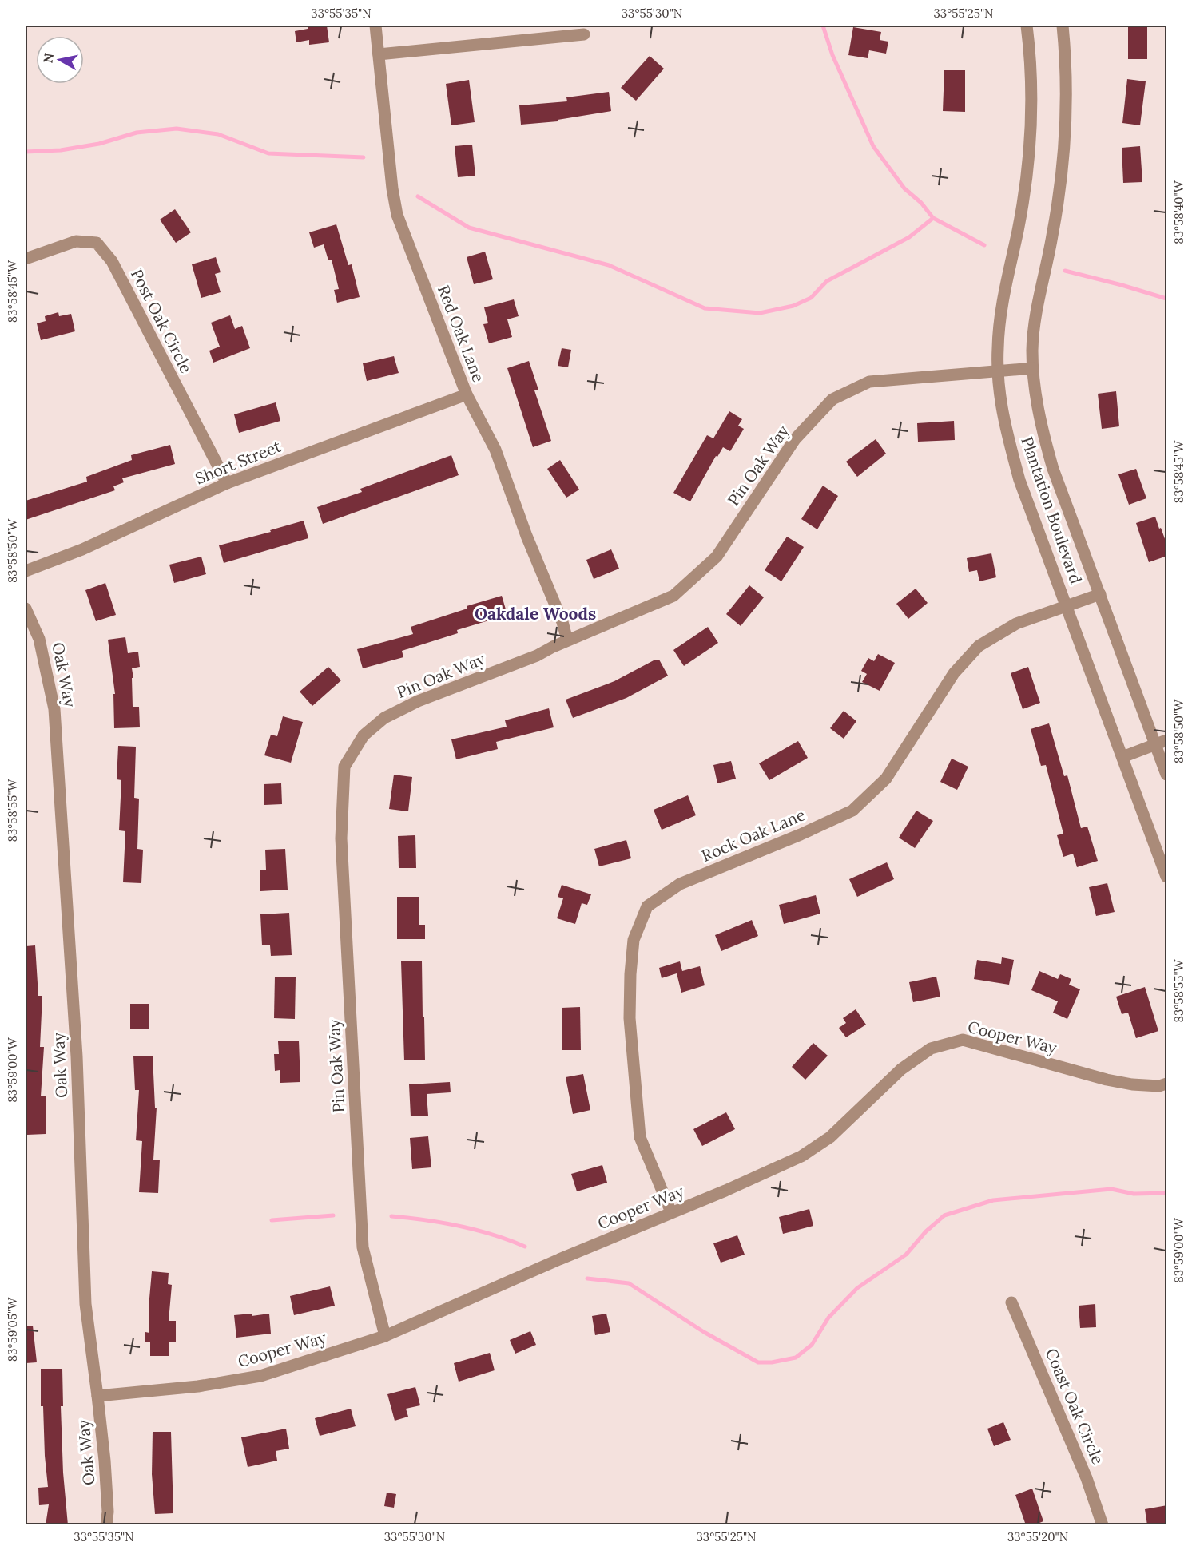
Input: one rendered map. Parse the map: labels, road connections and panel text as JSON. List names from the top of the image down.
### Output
{
  "streets": {
    "street": [
      "Post Oak Circle",
      "Red Oak Lane",
      "Short Street",
      "Pin Oak Way",
      "Plantation Boulevard",
      "Oak Way",
      "Rock Oak Lane",
      "Cooper Way",
      "Coast Oak Circle"
    ]
  },
  "crossings": [
    ["Post Oak Circle", "Short Street"],
    ["Red Oak Lane", "Short Street"],
    ["Red Oak Lane", "Pin Oak Way"],
    ["Pin Oak Way", "Plantation Boulevard"],
    ["Pin Oak Way", "Cooper Way"],
    ["Plantation Boulevard", "Rock Oak Lane"],
    ["Oak Way", "Cooper Way"],
    ["Rock Oak Lane", "Cooper Way"]
  ],
  "districts": ["Oakdale Woods"],
  "north": "left",
  "coordinates": [
    "33°55'35\"N",
    "33°55'30\"N",
    "33°55'25\"N",
    "83°58'40\"W",
    "83°58'45\"W",
    "83°58'50\"W",
    "83°58'55\"W",
    "83°59'00\"W",
    "83°59'05\"W",
    "33°55'20\"N"
  ]
}
